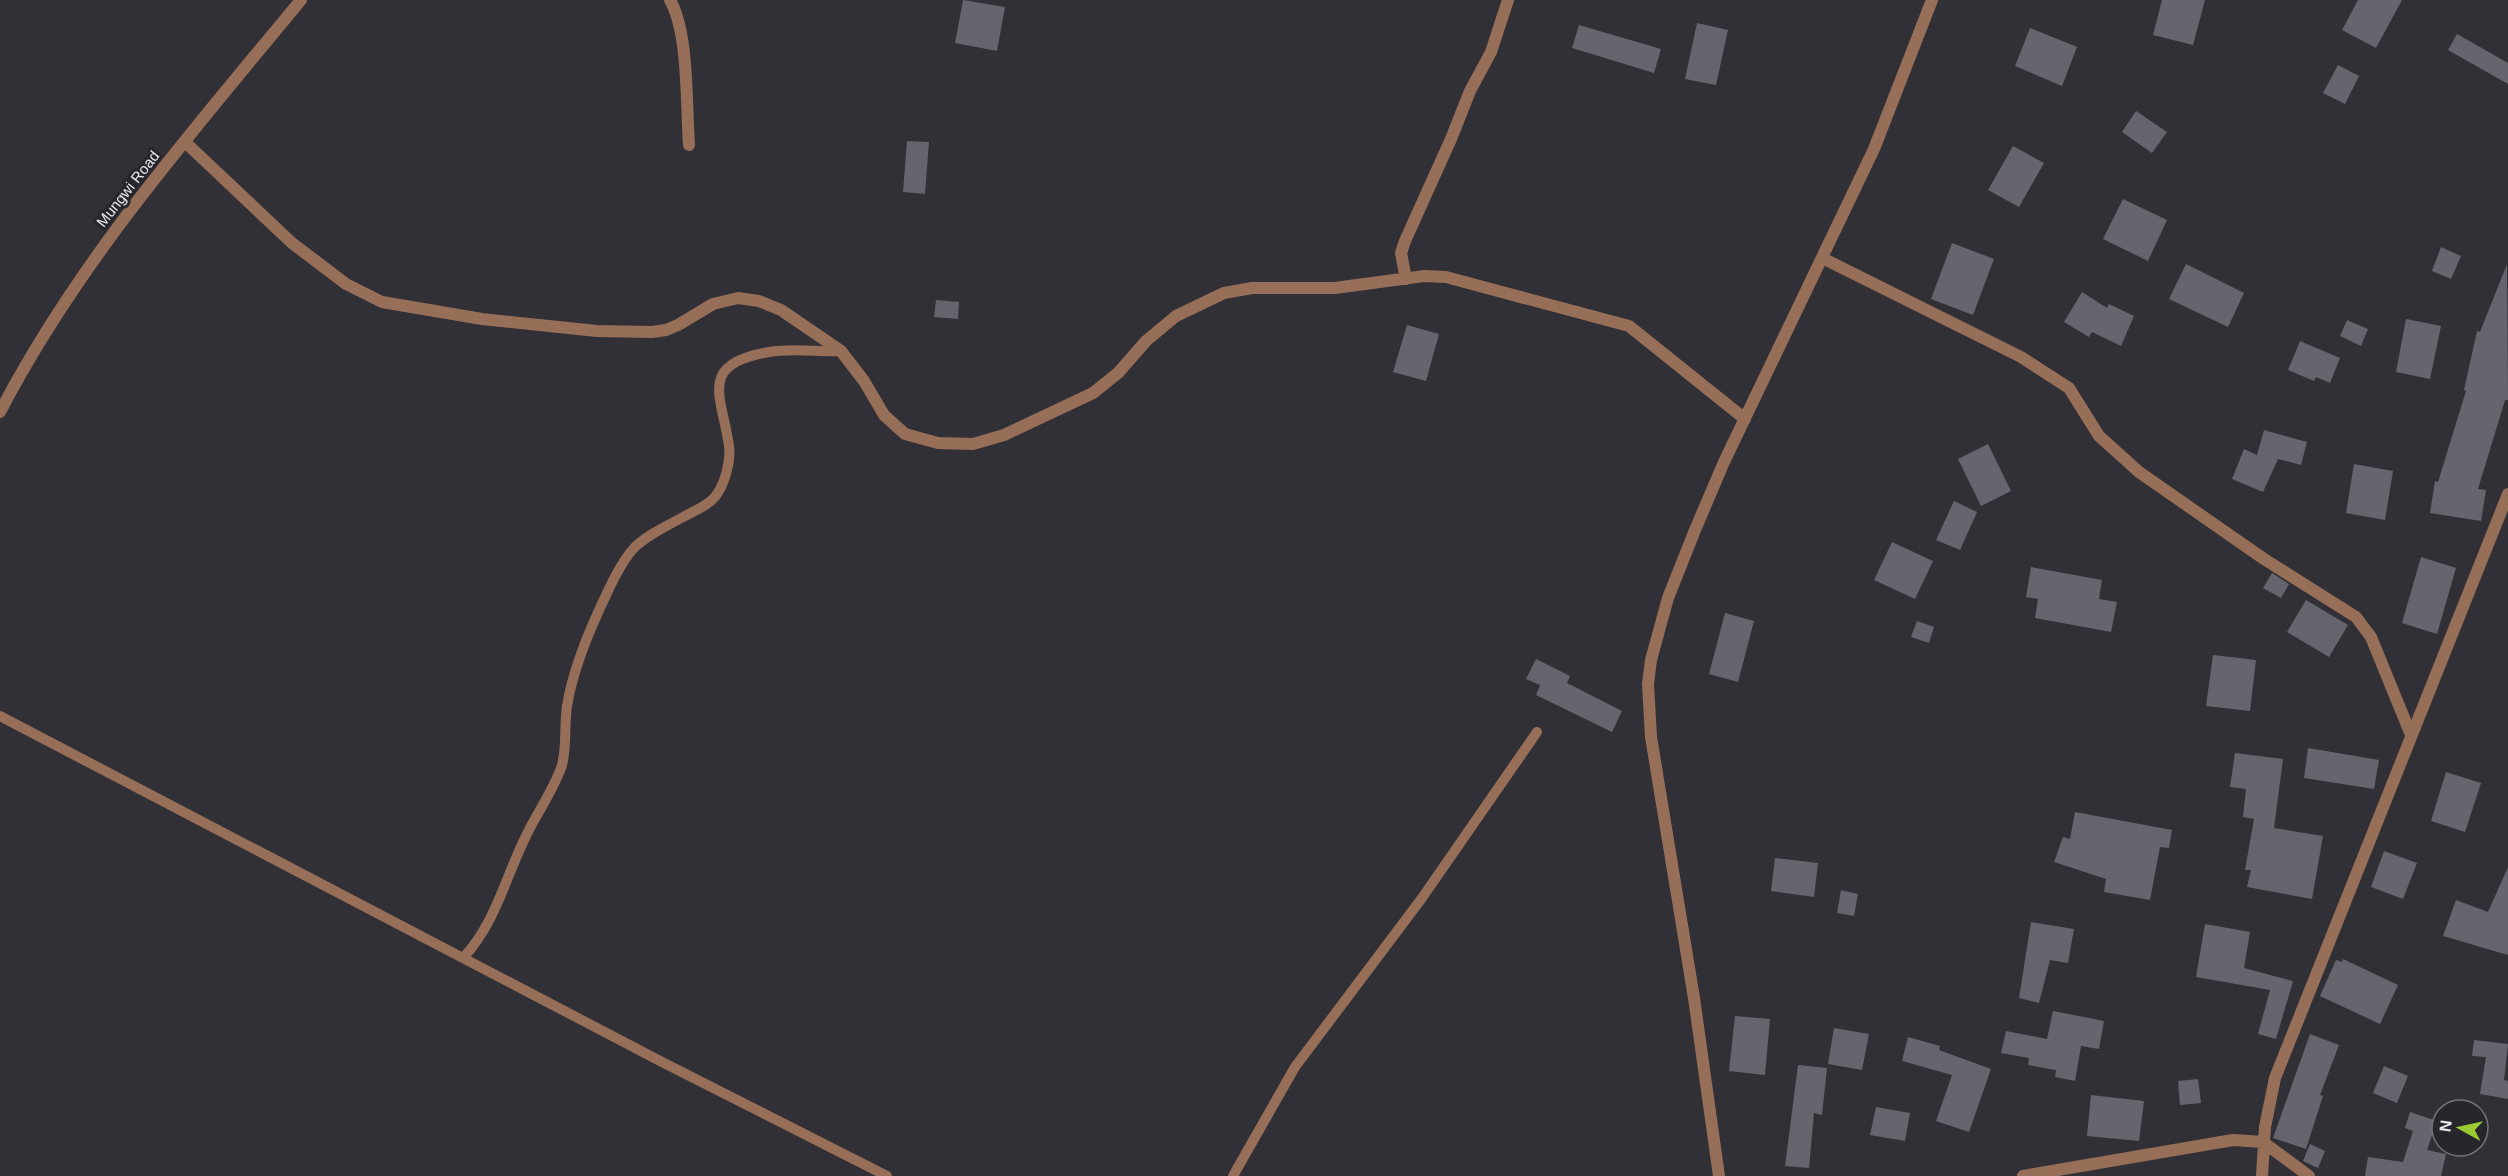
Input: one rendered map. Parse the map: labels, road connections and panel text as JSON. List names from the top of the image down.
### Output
{
  "streets": {
    "street": ["Mungwi Road"]
  },
  "north": "left"
}
